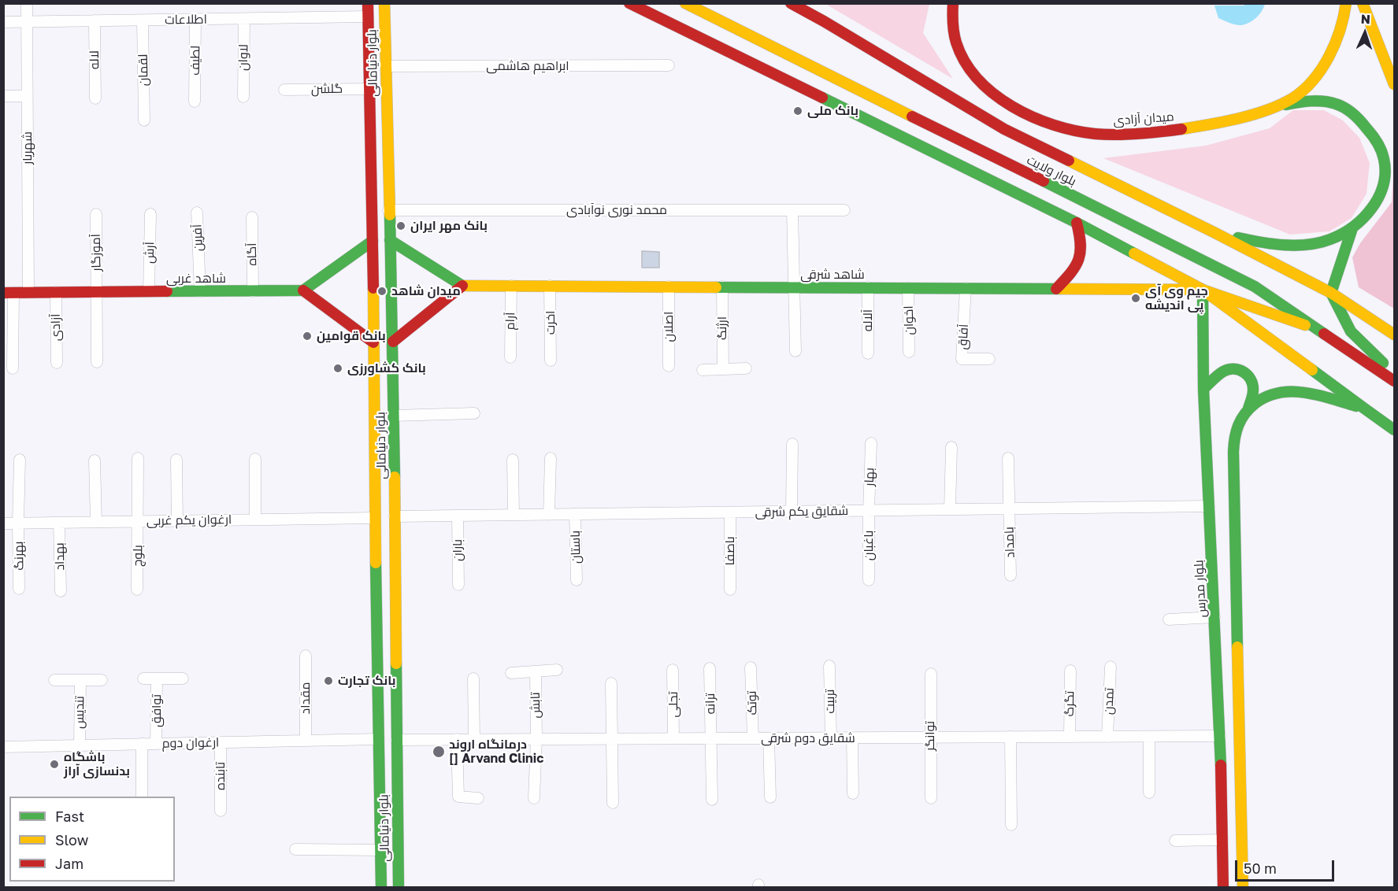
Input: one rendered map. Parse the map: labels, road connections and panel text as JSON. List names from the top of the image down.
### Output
{
  "streets": {
    "main road": [
      "بلوار دنیامالی",
      "میدان آزادی",
      "بلوار ولایت",
      "شاهد شرقی",
      "شاهد غربی",
      "بلوار مدرس"
    ],
    "street": [
      "اطلاعات",
      "لاوان",
      "لاله",
      "لطیف",
      "ابراهیم هاشمی",
      "لقمان",
      "گلشن",
      "شهریار",
      "محمد نوری نوآبادی",
      "آفرین",
      "آموزگار",
      "آرش",
      "آگاه",
      "آلاله",
      "اخوان",
      "آرام",
      "اخرت",
      "اصلان",
      "آزادی",
      "ارژنگ",
      "آفاق",
      "بهار",
      "شقایق یکم شرقی",
      "ارغوان یکم غربی",
      "بامداد",
      "باغبان",
      "باستان",
      "باران",
      "باصفا",
      "بهرنگ",
      "بلوچ",
      "بهداد",
      "مقداد",
      "تربیت",
      "تمدن",
      "توتک",
      "ترانه",
      "تگرگ",
      "تجلی",
      "تابش",
      "توافق",
      "تندیس",
      "توانگر",
      "شقایق دوم شرقی",
      "ارغوان دوم",
      "تابنده"
    ]
  },
  "crossings": [
    ["اطلاعات", "لاوان"],
    ["اطلاعات", "لاله"],
    ["اطلاعات", "لطیف"],
    ["اطلاعات", "بلوار دنیامالی"],
    ["اطلاعات", "لقمان"],
    ["اطلاعات", "شهریار"],
    ["بلوار دنیامالی", "ابراهیم هاشمی"],
    ["بلوار دنیامالی", "گلشن"],
    ["بلوار دنیامالی", "محمد نوری نوآبادی"],
    ["بلوار دنیامالی", "شقایق یکم شرقی"],
    ["بلوار دنیامالی", "ارغوان یکم غربی"],
    ["بلوار دنیامالی", "شقایق دوم شرقی"],
    ["بلوار دنیامالی", "ارغوان دوم"],
    ["شهریار", "شاهد غربی"],
    ["آفرین", "شاهد غربی"],
    ["آموزگار", "شاهد غربی"],
    ["آرش", "شاهد غربی"],
    ["آگاه", "شاهد غربی"],
    ["شاهد شرقی", "آلاله"],
    ["شاهد شرقی", "اخوان"],
    ["شاهد شرقی", "آرام"],
    ["شاهد شرقی", "اخرت"],
    ["شاهد شرقی", "اصلان"],
    ["شاهد شرقی", "ارژنگ"],
    ["شاهد شرقی", "آفاق"],
    ["شاهد شرقی", "بلوار مدرس"],
    ["شاهد غربی", "آزادی"],
    ["بهار", "شقایق یکم شرقی"],
    ["بهار", "باغبان"],
    ["شقایق یکم شرقی", "بامداد"],
    ["شقایق یکم شرقی", "باغبان"],
    ["شقایق یکم شرقی", "باستان"],
    ["شقایق یکم شرقی", "باران"],
    ["شقایق یکم شرقی", "باصفا"],
    ["شقایق یکم شرقی", "بلوار مدرس"],
    ["ارغوان یکم غربی", "بهرنگ"],
    ["ارغوان یکم غربی", "بلوچ"],
    ["ارغوان یکم غربی", "بهداد"],
    ["بلوار مدرس", "شقایق دوم شرقی"],
    ["مقداد", "ارغوان دوم"],
    ["تربیت", "شقایق دوم شرقی"],
    ["تمدن", "شقایق دوم شرقی"],
    ["توتک", "شقایق دوم شرقی"],
    ["ترانه", "شقایق دوم شرقی"],
    ["تگرگ", "شقایق دوم شرقی"],
    ["تجلی", "شقایق دوم شرقی"],
    ["تابش", "شقایق دوم شرقی"],
    ["توافق", "ارغوان دوم"],
    ["تندیس", "ارغوان دوم"],
    ["توانگر", "شقایق دوم شرقی"],
    ["ارغوان دوم", "تابنده"]
  ],
  "places": [
    "بانک ملی",
    "بانک مهر ایران",
    "میدان شاهد",
    "جیم وی آی پی اندیشه",
    "بانک قوامین",
    "بانک کشاورزی",
    "بانک تجارت",
    "درمانگاه اروند [] Arvand Clinic",
    "باشگاه بدنسازی آراز"
  ],
  "legend": ["Fast", "Slow", "Jam"],
  "scale_bar": "50 m",
  "north": "top"
}
